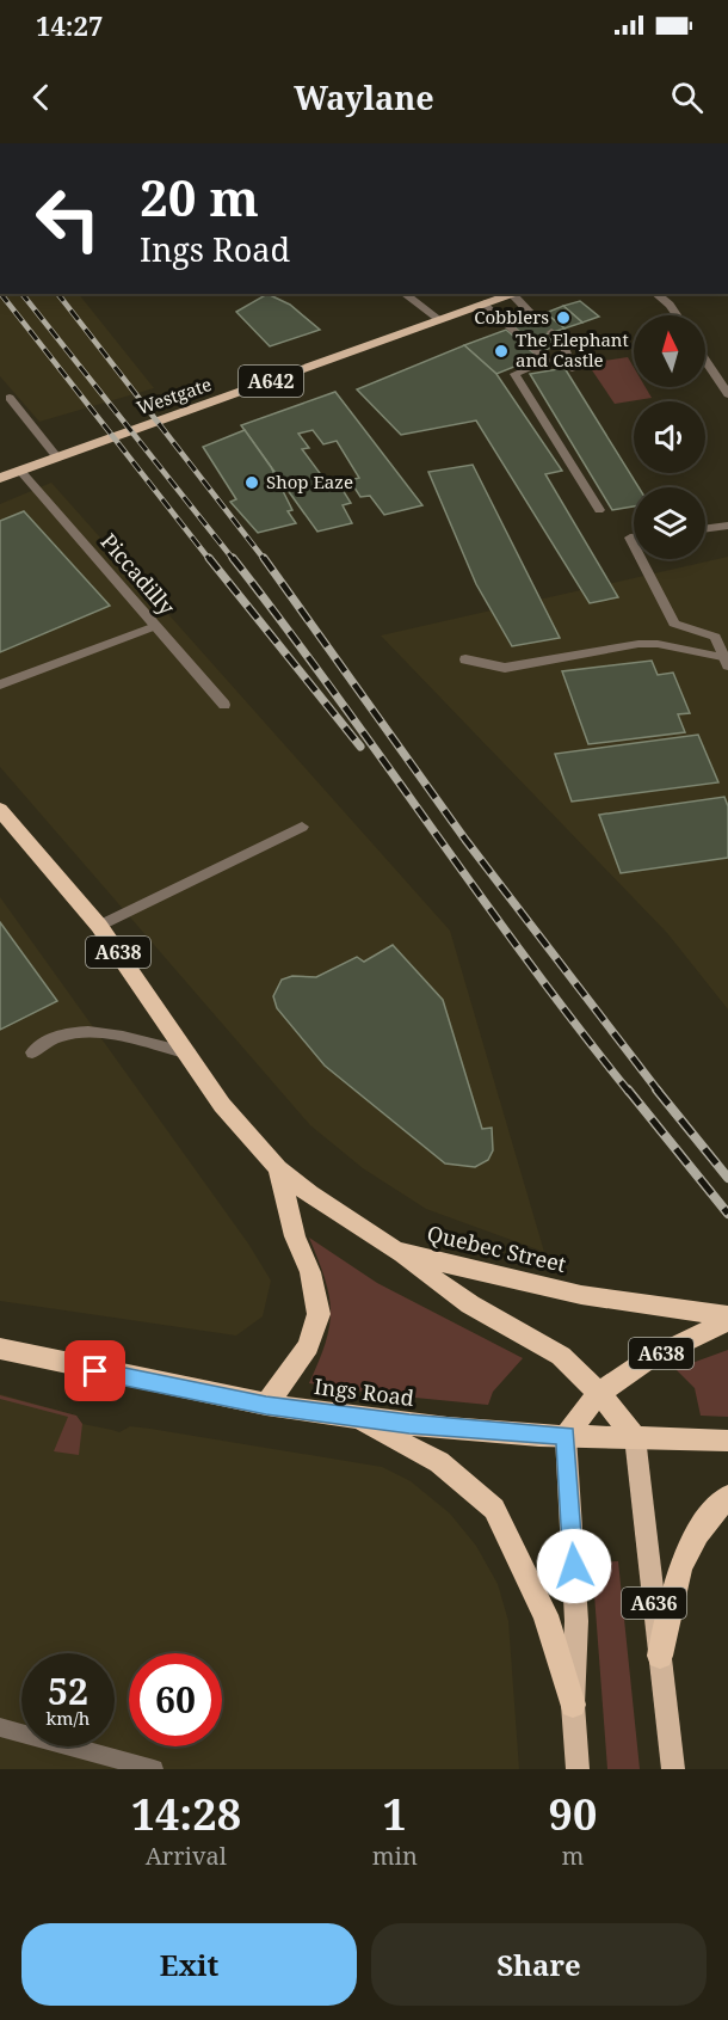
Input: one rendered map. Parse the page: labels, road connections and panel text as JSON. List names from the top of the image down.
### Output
{
  "streets": {
    "highway": ["A638", "Quebec Street", "Ings Road"],
    "main road": ["A642", "Westgate", "A636"],
    "street": ["Piccadilly"]
  },
  "crossings": [
    ["Westgate", "Piccadilly"],
    ["A638", "Quebec Street"],
    ["A638", "Ings Road"],
    ["Quebec Street", "Ings Road"],
    ["Ings Road", "A636"]
  ],
  "places": ["Cobblers", "The Elephant and Castle", "Shop Eaze"],
  "north": "top",
  "page": {
    "status": "14:27",
    "header": "Waylane",
    "turn": ["20 m", "Ings Road"],
    "speed": "52 km/h",
    "limit": "60",
    "eta": [
      "14:28",
      "Arrival",
      "1",
      "min",
      "90",
      "m"
    ],
    "buttons": ["Exit", "Share"]
  }
}
